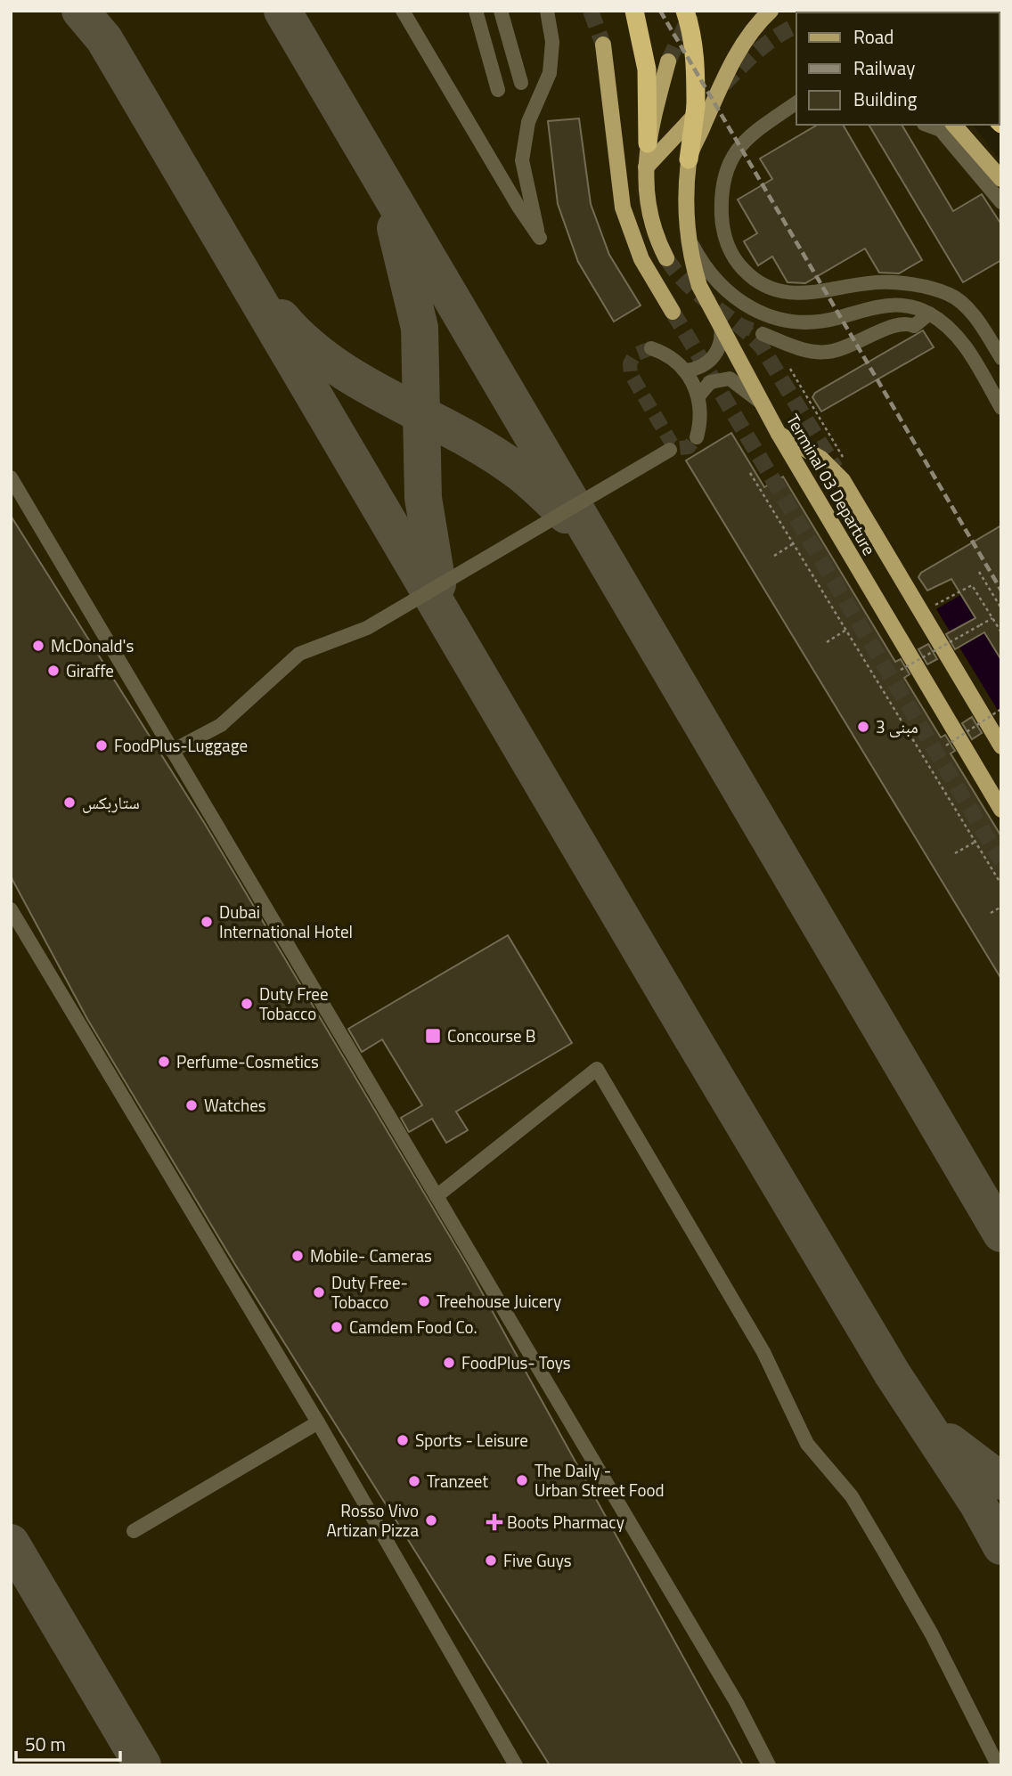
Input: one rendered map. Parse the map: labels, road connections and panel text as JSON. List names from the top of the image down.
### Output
{
  "streets": {
    "main road": ["Terminal 03 Departure"]
  },
  "places": {
    "other": [
      "McDonald's",
      "Giraffe",
      "مبنى 3",
      "FoodPlus-Luggage",
      "ستاربكس",
      "Dubai International Hotel",
      "Duty Free Tobacco",
      "Perfume-Cosmetics",
      "Watches",
      "Mobile- Cameras",
      "Duty Free- Tobacco",
      "Treehouse Juicery",
      "Camdem Food Co.",
      "FoodPlus- Toys",
      "Sports - Leisure",
      "The Daily - Urban Street Food",
      "Tranzeet",
      "Rosso Vivo Artizan Pizza",
      "Five Guys"
    ],
    "transit": ["Concourse B"],
    "health": ["Boots Pharmacy"]
  },
  "legend": ["Road", "Railway", "Building"],
  "scale_bar": "50 m"
}
